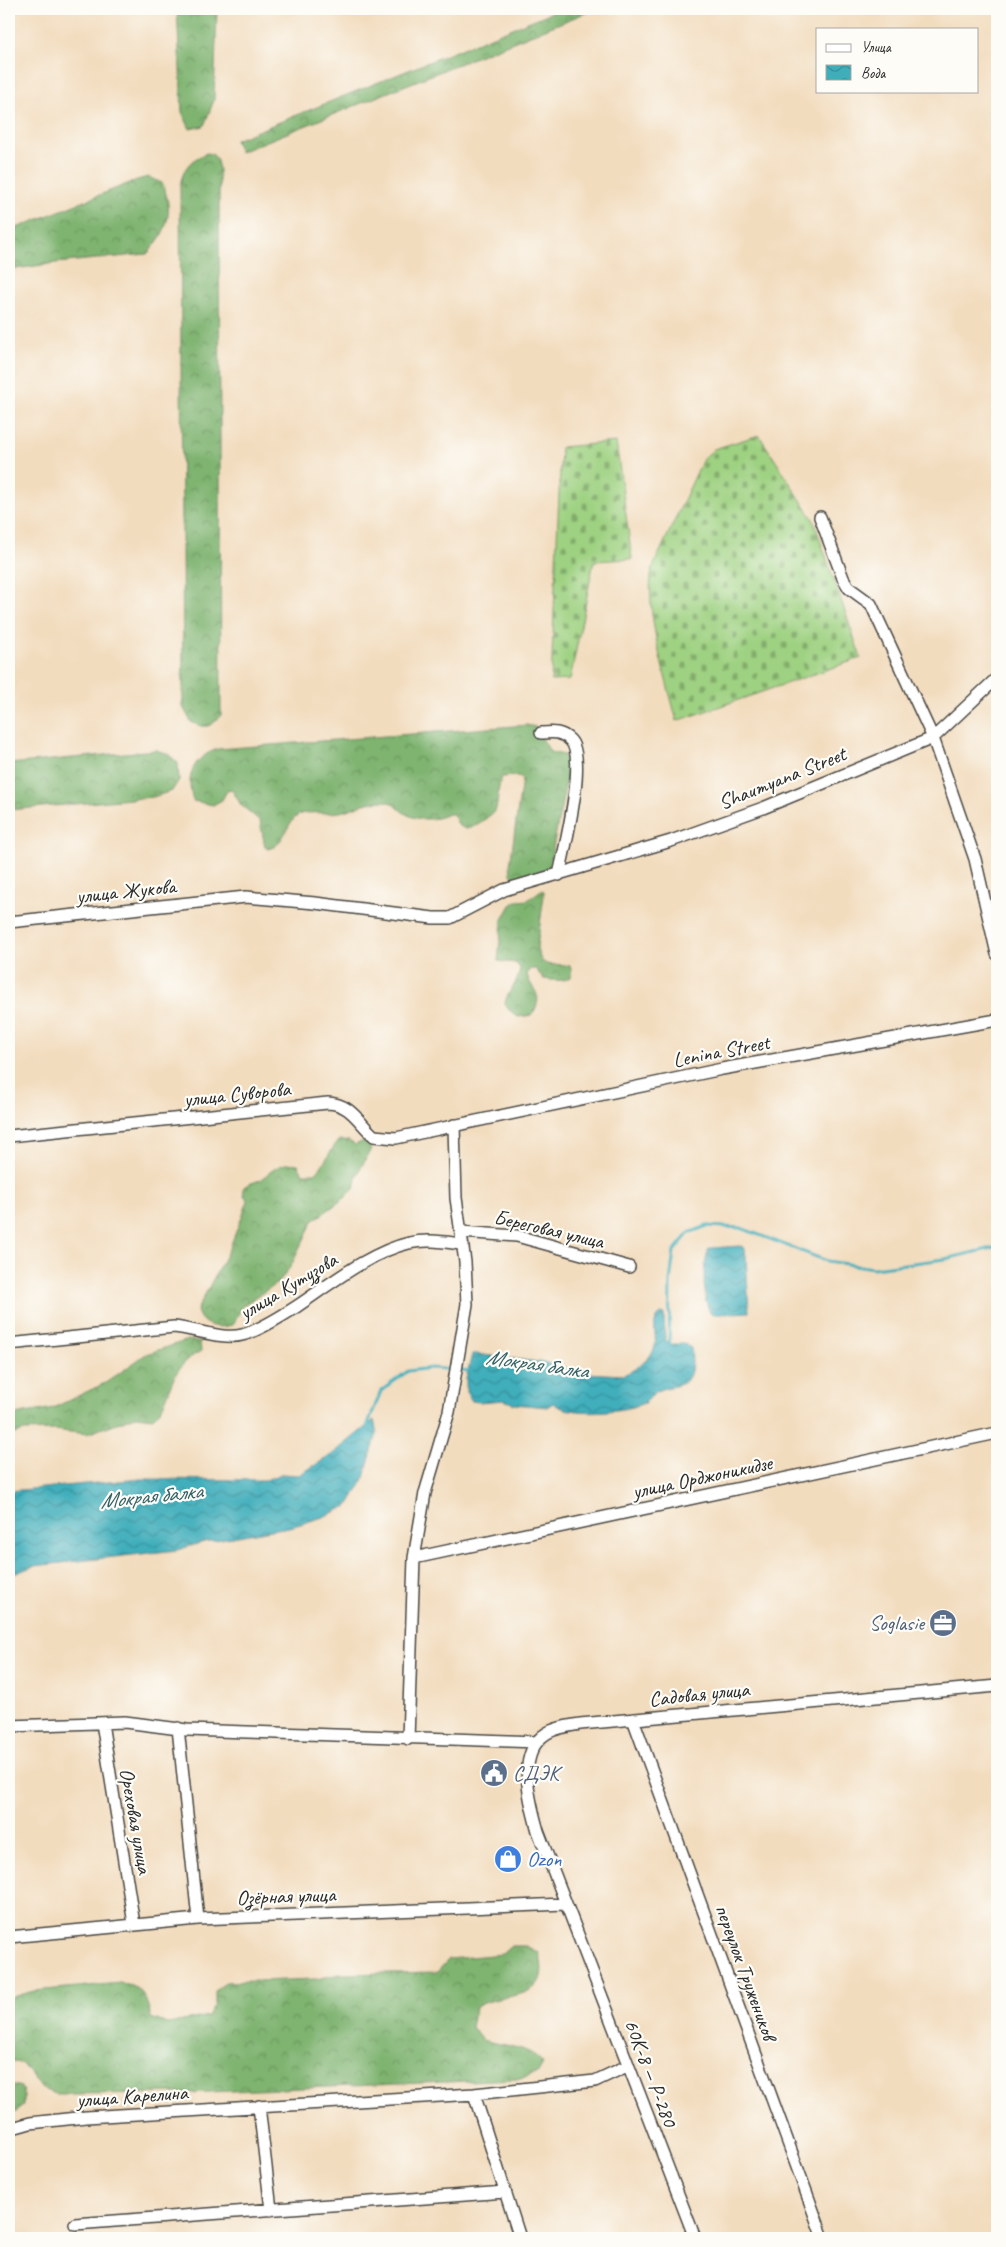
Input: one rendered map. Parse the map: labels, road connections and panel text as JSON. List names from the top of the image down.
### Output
{
  "streets": {
    "street": [
      "Shaumyana Street",
      "улица Жукова",
      "Lenina Street",
      "улица Суворова",
      "Береговая улица",
      "улица Кутузова",
      "улица Орджоникидзе",
      "Садовая улица",
      "Ореховая улица",
      "Озёрная улица",
      "переулок Тружеников",
      "60К-8 — Р-280",
      "улица Карелина"
    ]
  },
  "crossings": [
    ["Shaumyana Street", "улица Жукова"],
    ["Lenina Street", "улица Суворова"],
    ["Береговая улица", "улица Кутузова"],
    ["Садовая улица", "переулок Тружеников"],
    ["Садовая улица", "60К-8 — Р-280"],
    ["Ореховая улица", "Озёрная улица"],
    ["Озёрная улица", "60К-8 — Р-280"],
    ["60К-8 — Р-280", "улица Карелина"]
  ],
  "water": ["Мокрая балка"],
  "places": {
    "office": ["Soglasie"],
    "public building": ["СДЭК"],
    "shop": ["Ozon"]
  },
  "legend": ["Улица", "Вода"]
}
